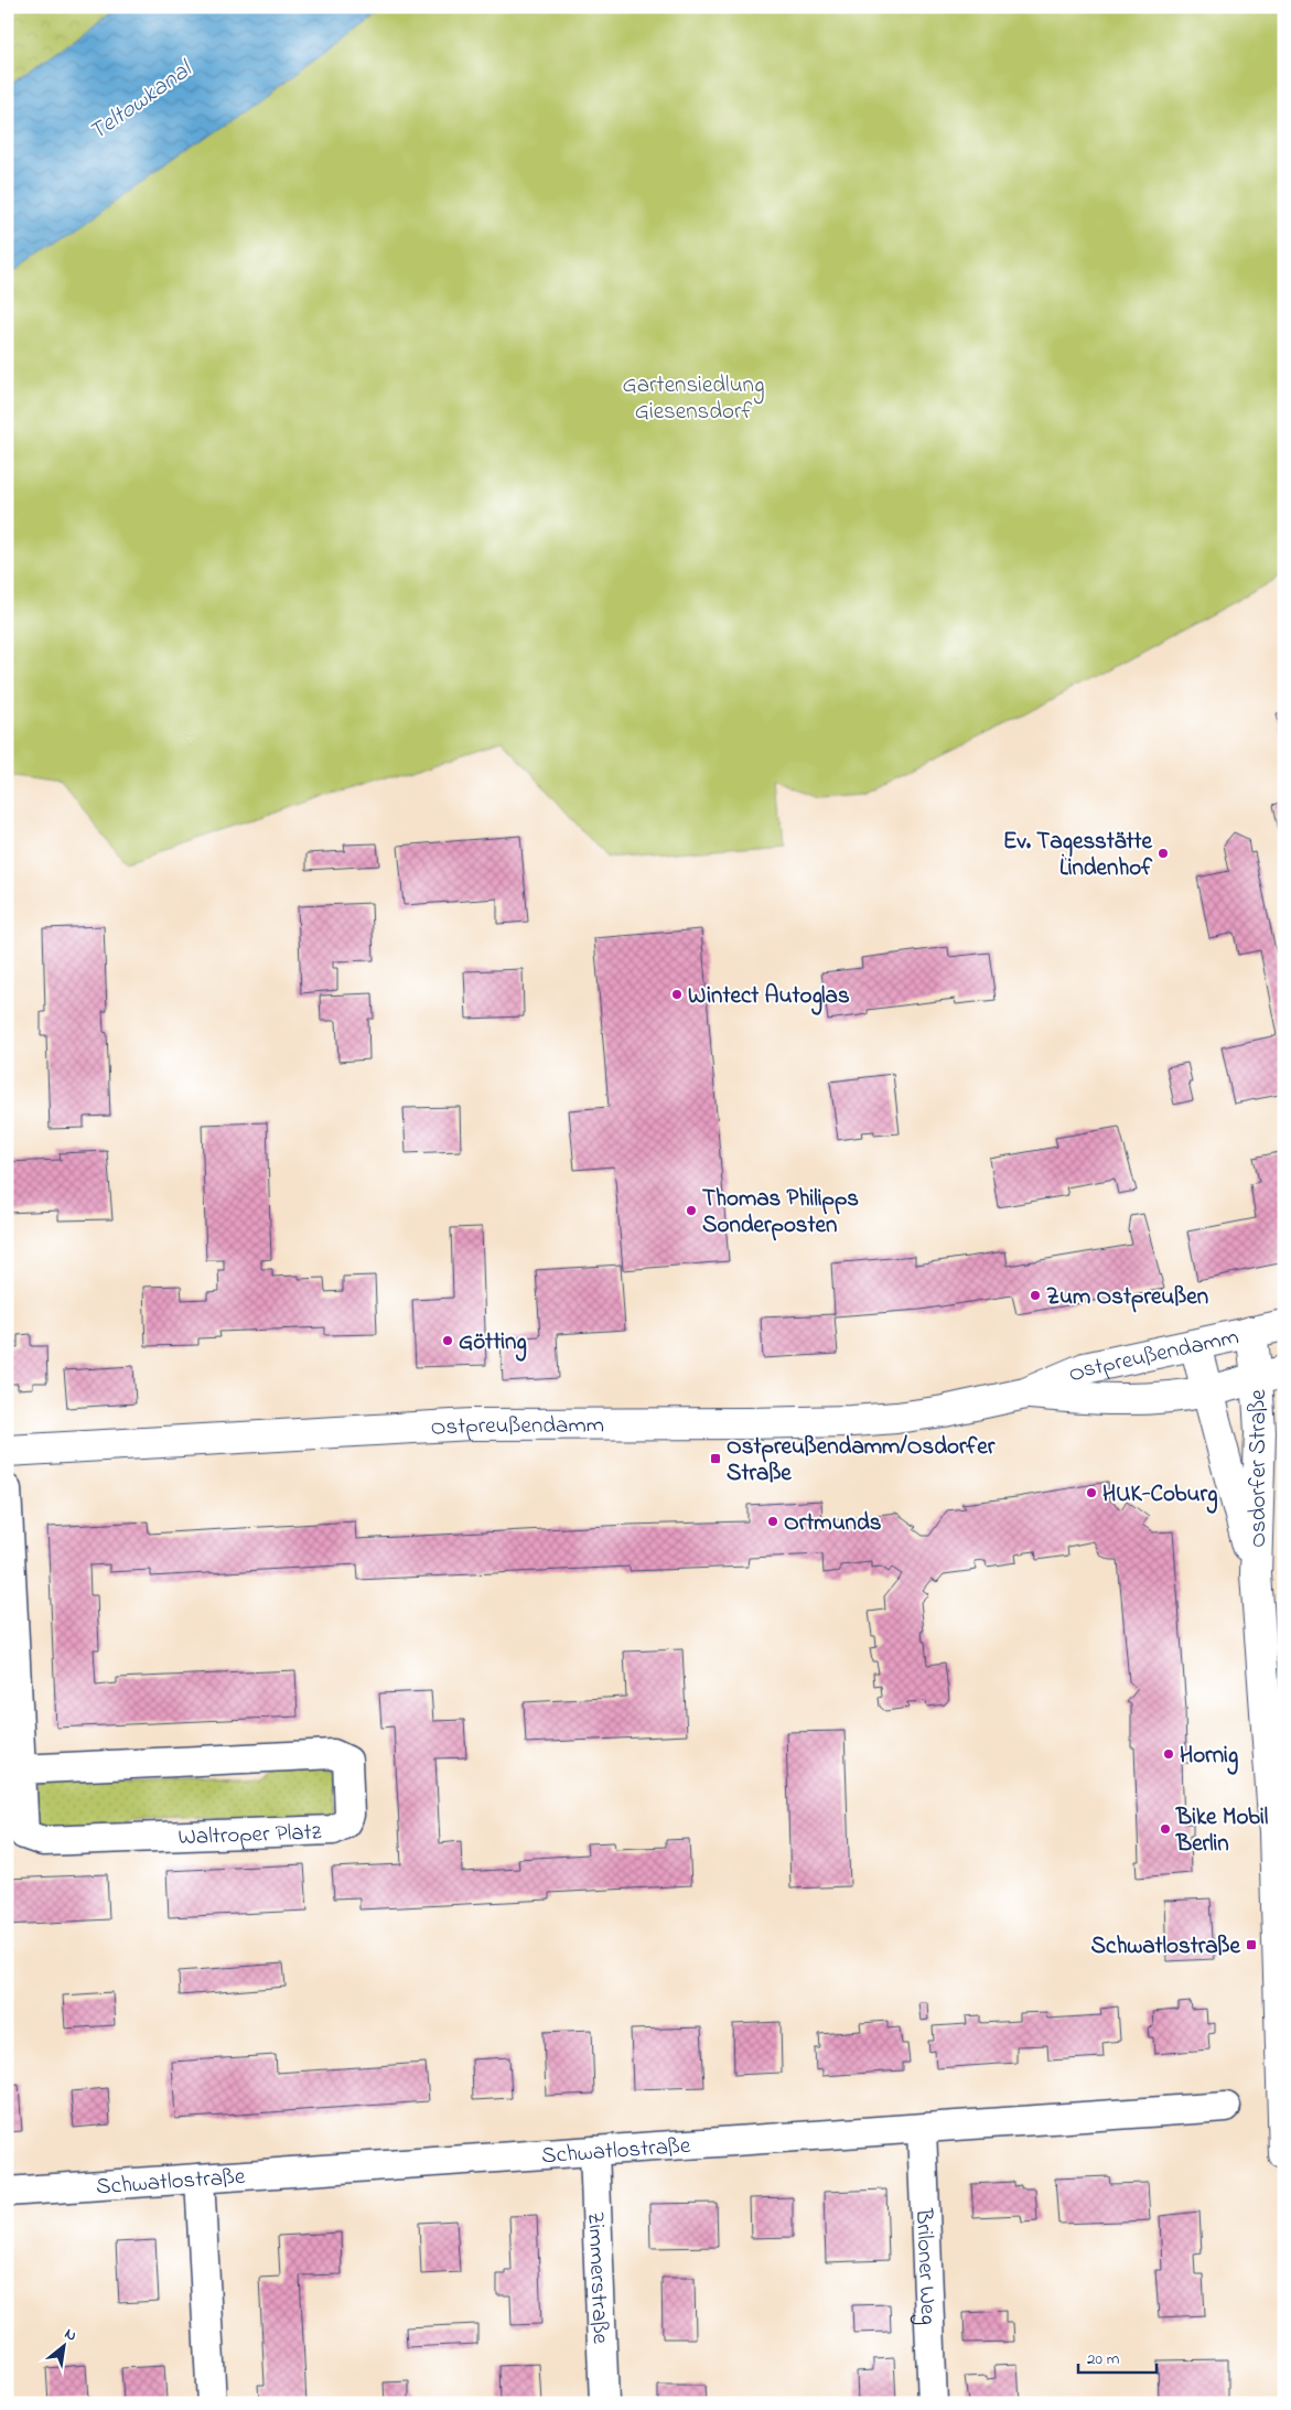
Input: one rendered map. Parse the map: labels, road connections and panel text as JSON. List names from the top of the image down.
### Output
{
  "streets": {
    "main road": ["Ostpreußendamm", "Osdorfer Straße"],
    "street": [
      "Waltroper Platz",
      "Schwatlostraße",
      "Briloner Weg",
      "Zimmerstraße"
    ]
  },
  "crossings": [
    ["Ostpreußendamm", "Osdorfer Straße"],
    ["Schwatlostraße", "Briloner Weg"],
    ["Schwatlostraße", "Zimmerstraße"]
  ],
  "water": ["Teltowkanal"],
  "parks": ["Gartensiedlung Giesensdorf"],
  "places": {
    "other": [
      "Ev. Tagesstätte Lindenhof",
      "Wintect Autoglas",
      "Thomas Philipps Sonderposten",
      "Zum Ostpreußen",
      "Götting",
      "HUK-Coburg",
      "Ortmunds",
      "Hornig",
      "Bike Mobil Berlin"
    ],
    "transit": ["Ostpreußendamm/Osdorfer Straße", "Schwatlostraße"]
  },
  "scale_bar": "20 m",
  "north": "top right"
}
